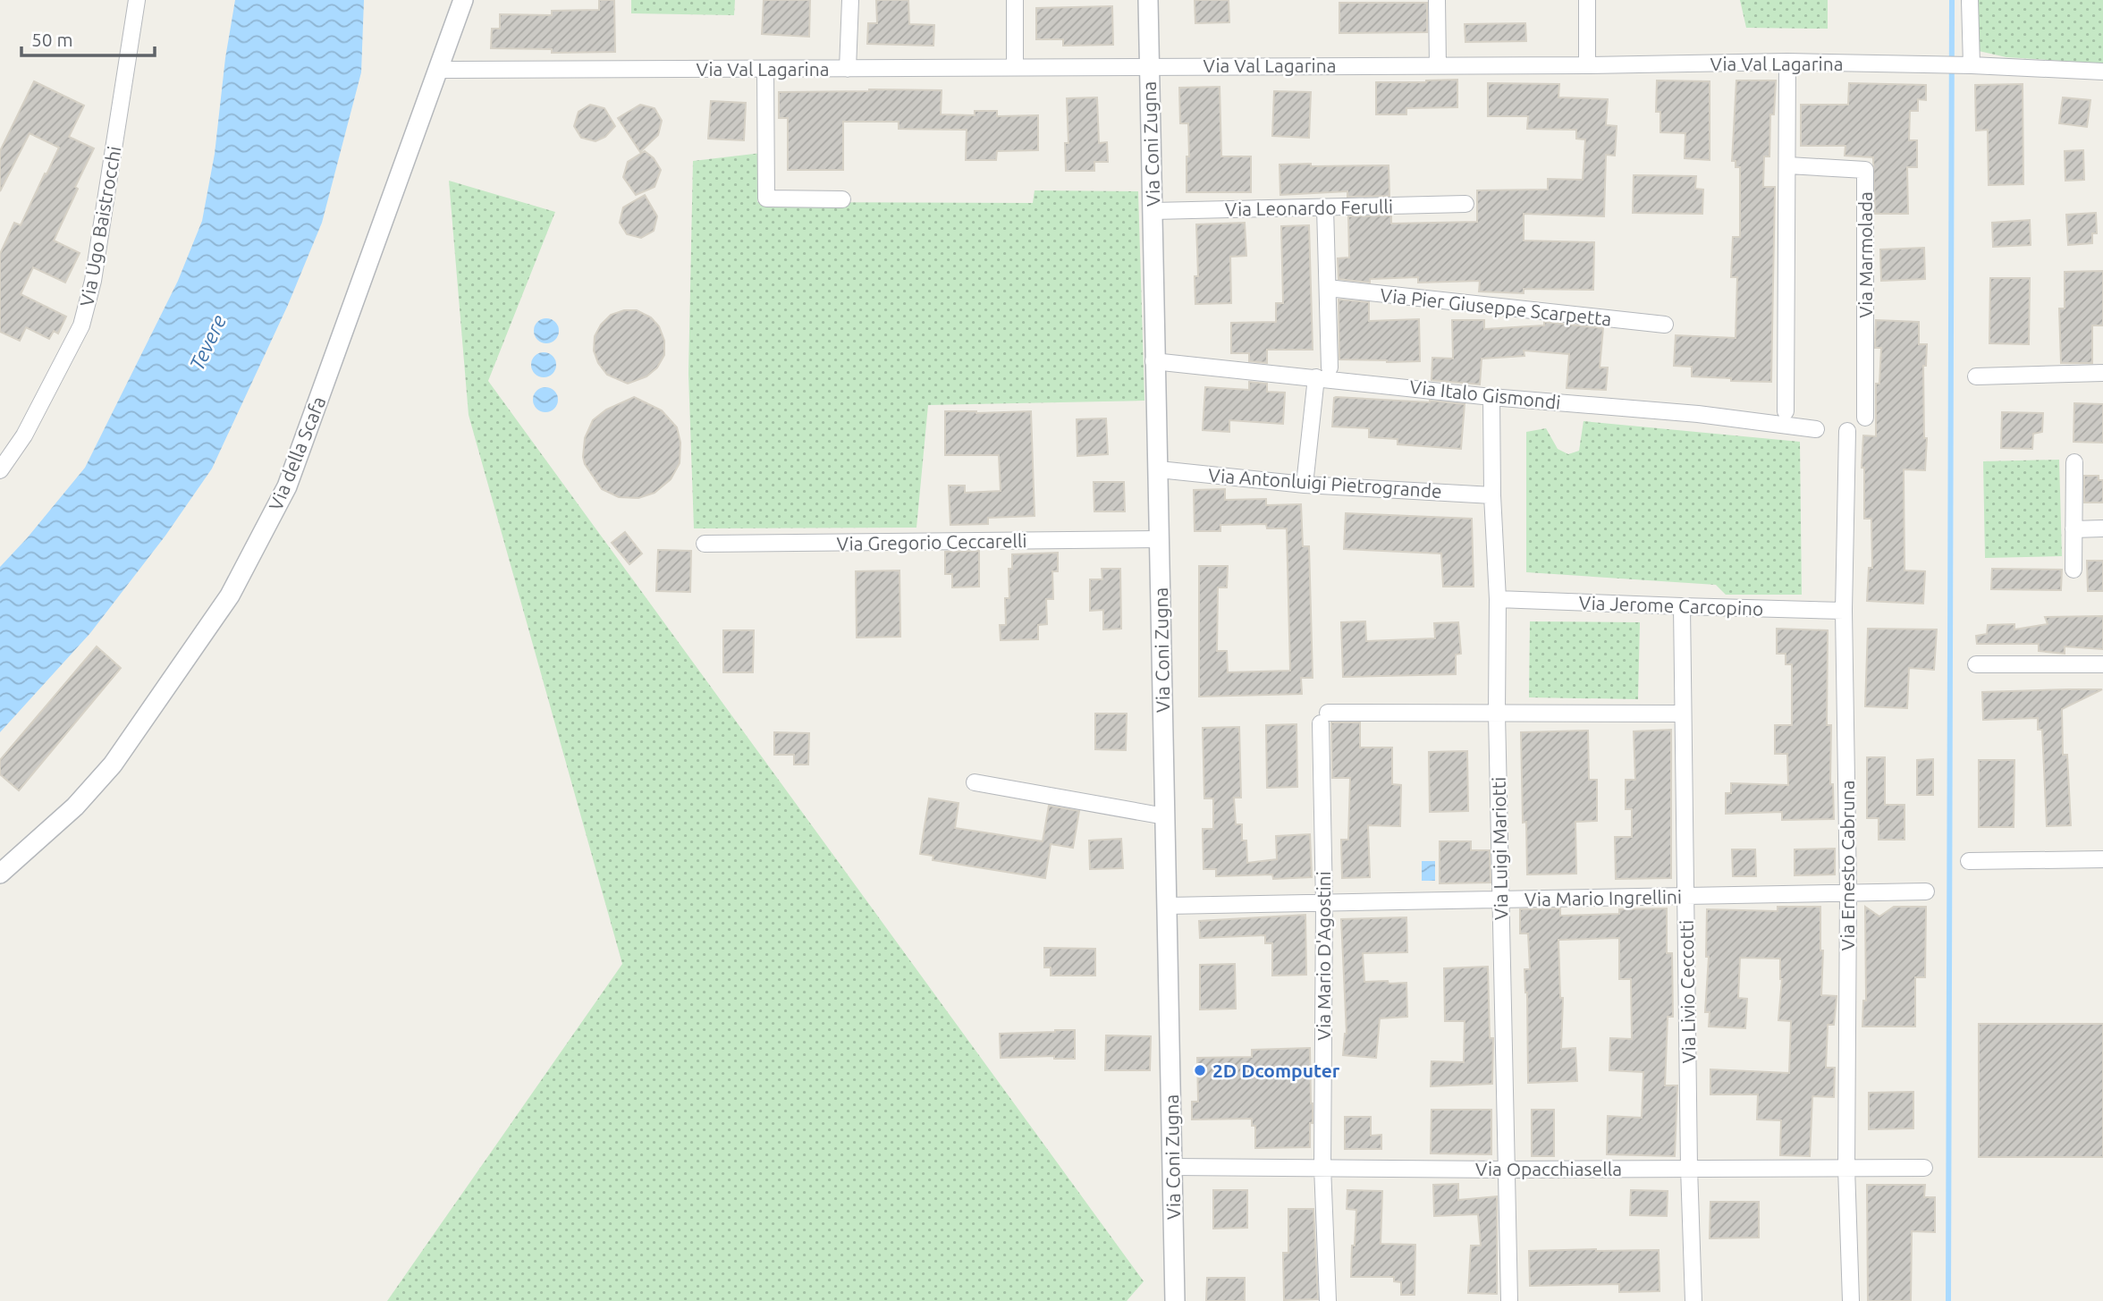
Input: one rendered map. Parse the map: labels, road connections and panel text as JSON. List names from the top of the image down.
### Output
{
  "streets": {
    "street": [
      "Via Val Lagarina",
      "Via Coni Zugna",
      "Via Leonardo Ferulli",
      "Via Ugo Baistrocchi",
      "Via Marmolada",
      "Via Pier Giuseppe Scarpetta",
      "Via Italo Gismondi",
      "Via della Scafa",
      "Via Antonluigi Pietrogrande",
      "Via Gregorio Ceccarelli",
      "Via Jerome Carcopino",
      "Via Luigi Mariotti",
      "Via Ernesto Cabruna",
      "Via Mario Ingrellini",
      "Via Mario D'Agostini",
      "Via Livio Ceccotti",
      "Via Opacchiasella"
    ]
  },
  "crossings": [
    ["Via Val Lagarina", "Via Coni Zugna"],
    ["Via Val Lagarina", "Via della Scafa"],
    ["Via Coni Zugna", "Via Leonardo Ferulli"],
    ["Via Coni Zugna", "Via Italo Gismondi"],
    ["Via Coni Zugna", "Via Antonluigi Pietrogrande"],
    ["Via Coni Zugna", "Via Gregorio Ceccarelli"],
    ["Via Coni Zugna", "Via Mario Ingrellini"],
    ["Via Coni Zugna", "Via Opacchiasella"],
    ["Via Italo Gismondi", "Via Luigi Mariotti"],
    ["Via Antonluigi Pietrogrande", "Via Luigi Mariotti"],
    ["Via Jerome Carcopino", "Via Luigi Mariotti"],
    ["Via Jerome Carcopino", "Via Ernesto Cabruna"],
    ["Via Jerome Carcopino", "Via Livio Ceccotti"],
    ["Via Luigi Mariotti", "Via Mario Ingrellini"],
    ["Via Luigi Mariotti", "Via Mario D'Agostini"],
    ["Via Luigi Mariotti", "Via Opacchiasella"],
    ["Via Ernesto Cabruna", "Via Mario Ingrellini"],
    ["Via Ernesto Cabruna", "Via Opacchiasella"],
    ["Via Mario Ingrellini", "Via Mario D'Agostini"],
    ["Via Mario Ingrellini", "Via Livio Ceccotti"],
    ["Via Mario D'Agostini", "Via Opacchiasella"],
    ["Via Livio Ceccotti", "Via Opacchiasella"]
  ],
  "water": ["Tevere"],
  "places": ["2D Dcomputer"],
  "scale_bar": "50 m"
}
